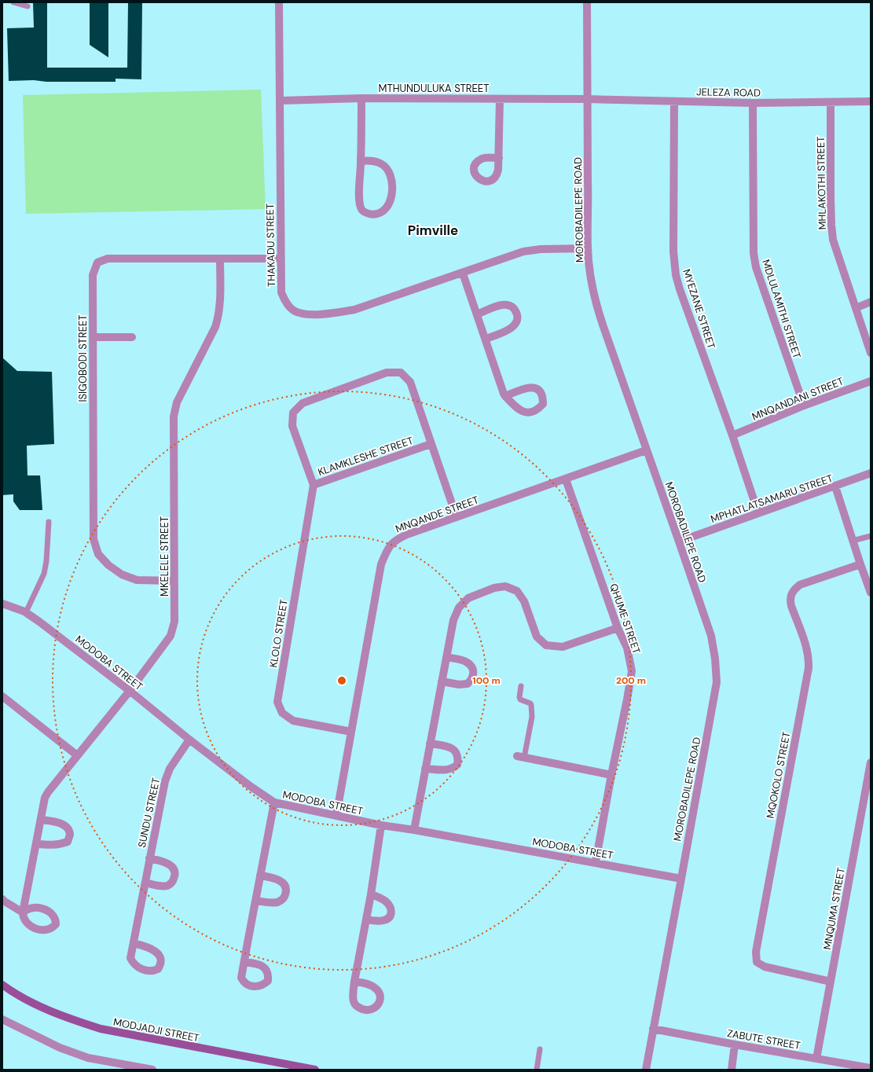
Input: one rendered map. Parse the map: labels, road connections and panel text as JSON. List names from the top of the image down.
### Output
{
  "streets": {
    "street": [
      "MTHUNDULUKA STREET",
      "JELEZA ROAD",
      "MHLAKOTHI STREET",
      "MOROBADILEPE ROAD",
      "THAKADU STREET",
      "MYEZANE STREET",
      "MDLULAMITHI STREET",
      "ISIGOBODI STREET",
      "MNQANDANI STREET",
      "KLAMKLESHE STREET",
      "MPHATLATSAMARU STREET",
      "MNQANDE STREET",
      "MKELELE STREET",
      "QHUME STREET",
      "KLOLO STREET",
      "MODOBA STREET",
      "MQOKOLO STREET",
      "SUNDU STREET",
      "MNQUMA STREET",
      "MODJADJI STREET",
      "ZABUTE STREET"
    ]
  },
  "crossings": [
    ["MTHUNDULUKA STREET", "JELEZA ROAD"],
    ["MTHUNDULUKA STREET", "MOROBADILEPE ROAD"],
    ["MTHUNDULUKA STREET", "THAKADU STREET"],
    ["JELEZA ROAD", "MHLAKOTHI STREET"],
    ["JELEZA ROAD", "MOROBADILEPE ROAD"],
    ["JELEZA ROAD", "MYEZANE STREET"],
    ["JELEZA ROAD", "MDLULAMITHI STREET"],
    ["MOROBADILEPE ROAD", "THAKADU STREET"],
    ["MOROBADILEPE ROAD", "MPHATLATSAMARU STREET"],
    ["MOROBADILEPE ROAD", "MNQANDE STREET"],
    ["MOROBADILEPE ROAD", "MODOBA STREET"],
    ["MOROBADILEPE ROAD", "ZABUTE STREET"],
    ["THAKADU STREET", "ISIGOBODI STREET"],
    ["MYEZANE STREET", "MNQANDANI STREET"],
    ["MYEZANE STREET", "MPHATLATSAMARU STREET"],
    ["MDLULAMITHI STREET", "MNQANDANI STREET"],
    ["ISIGOBODI STREET", "MKELELE STREET"],
    ["KLAMKLESHE STREET", "MNQANDE STREET"],
    ["KLAMKLESHE STREET", "KLOLO STREET"],
    ["MNQANDE STREET", "QHUME STREET"],
    ["MNQANDE STREET", "KLOLO STREET"],
    ["MNQANDE STREET", "MODOBA STREET"],
    ["MKELELE STREET", "MODOBA STREET"],
    ["QHUME STREET", "MODOBA STREET"],
    ["MODOBA STREET", "SUNDU STREET"],
    ["MQOKOLO STREET", "MNQUMA STREET"],
    ["MNQUMA STREET", "ZABUTE STREET"]
  ],
  "districts": ["Pimville"],
  "rings": ["100 m", "200 m"]
}
